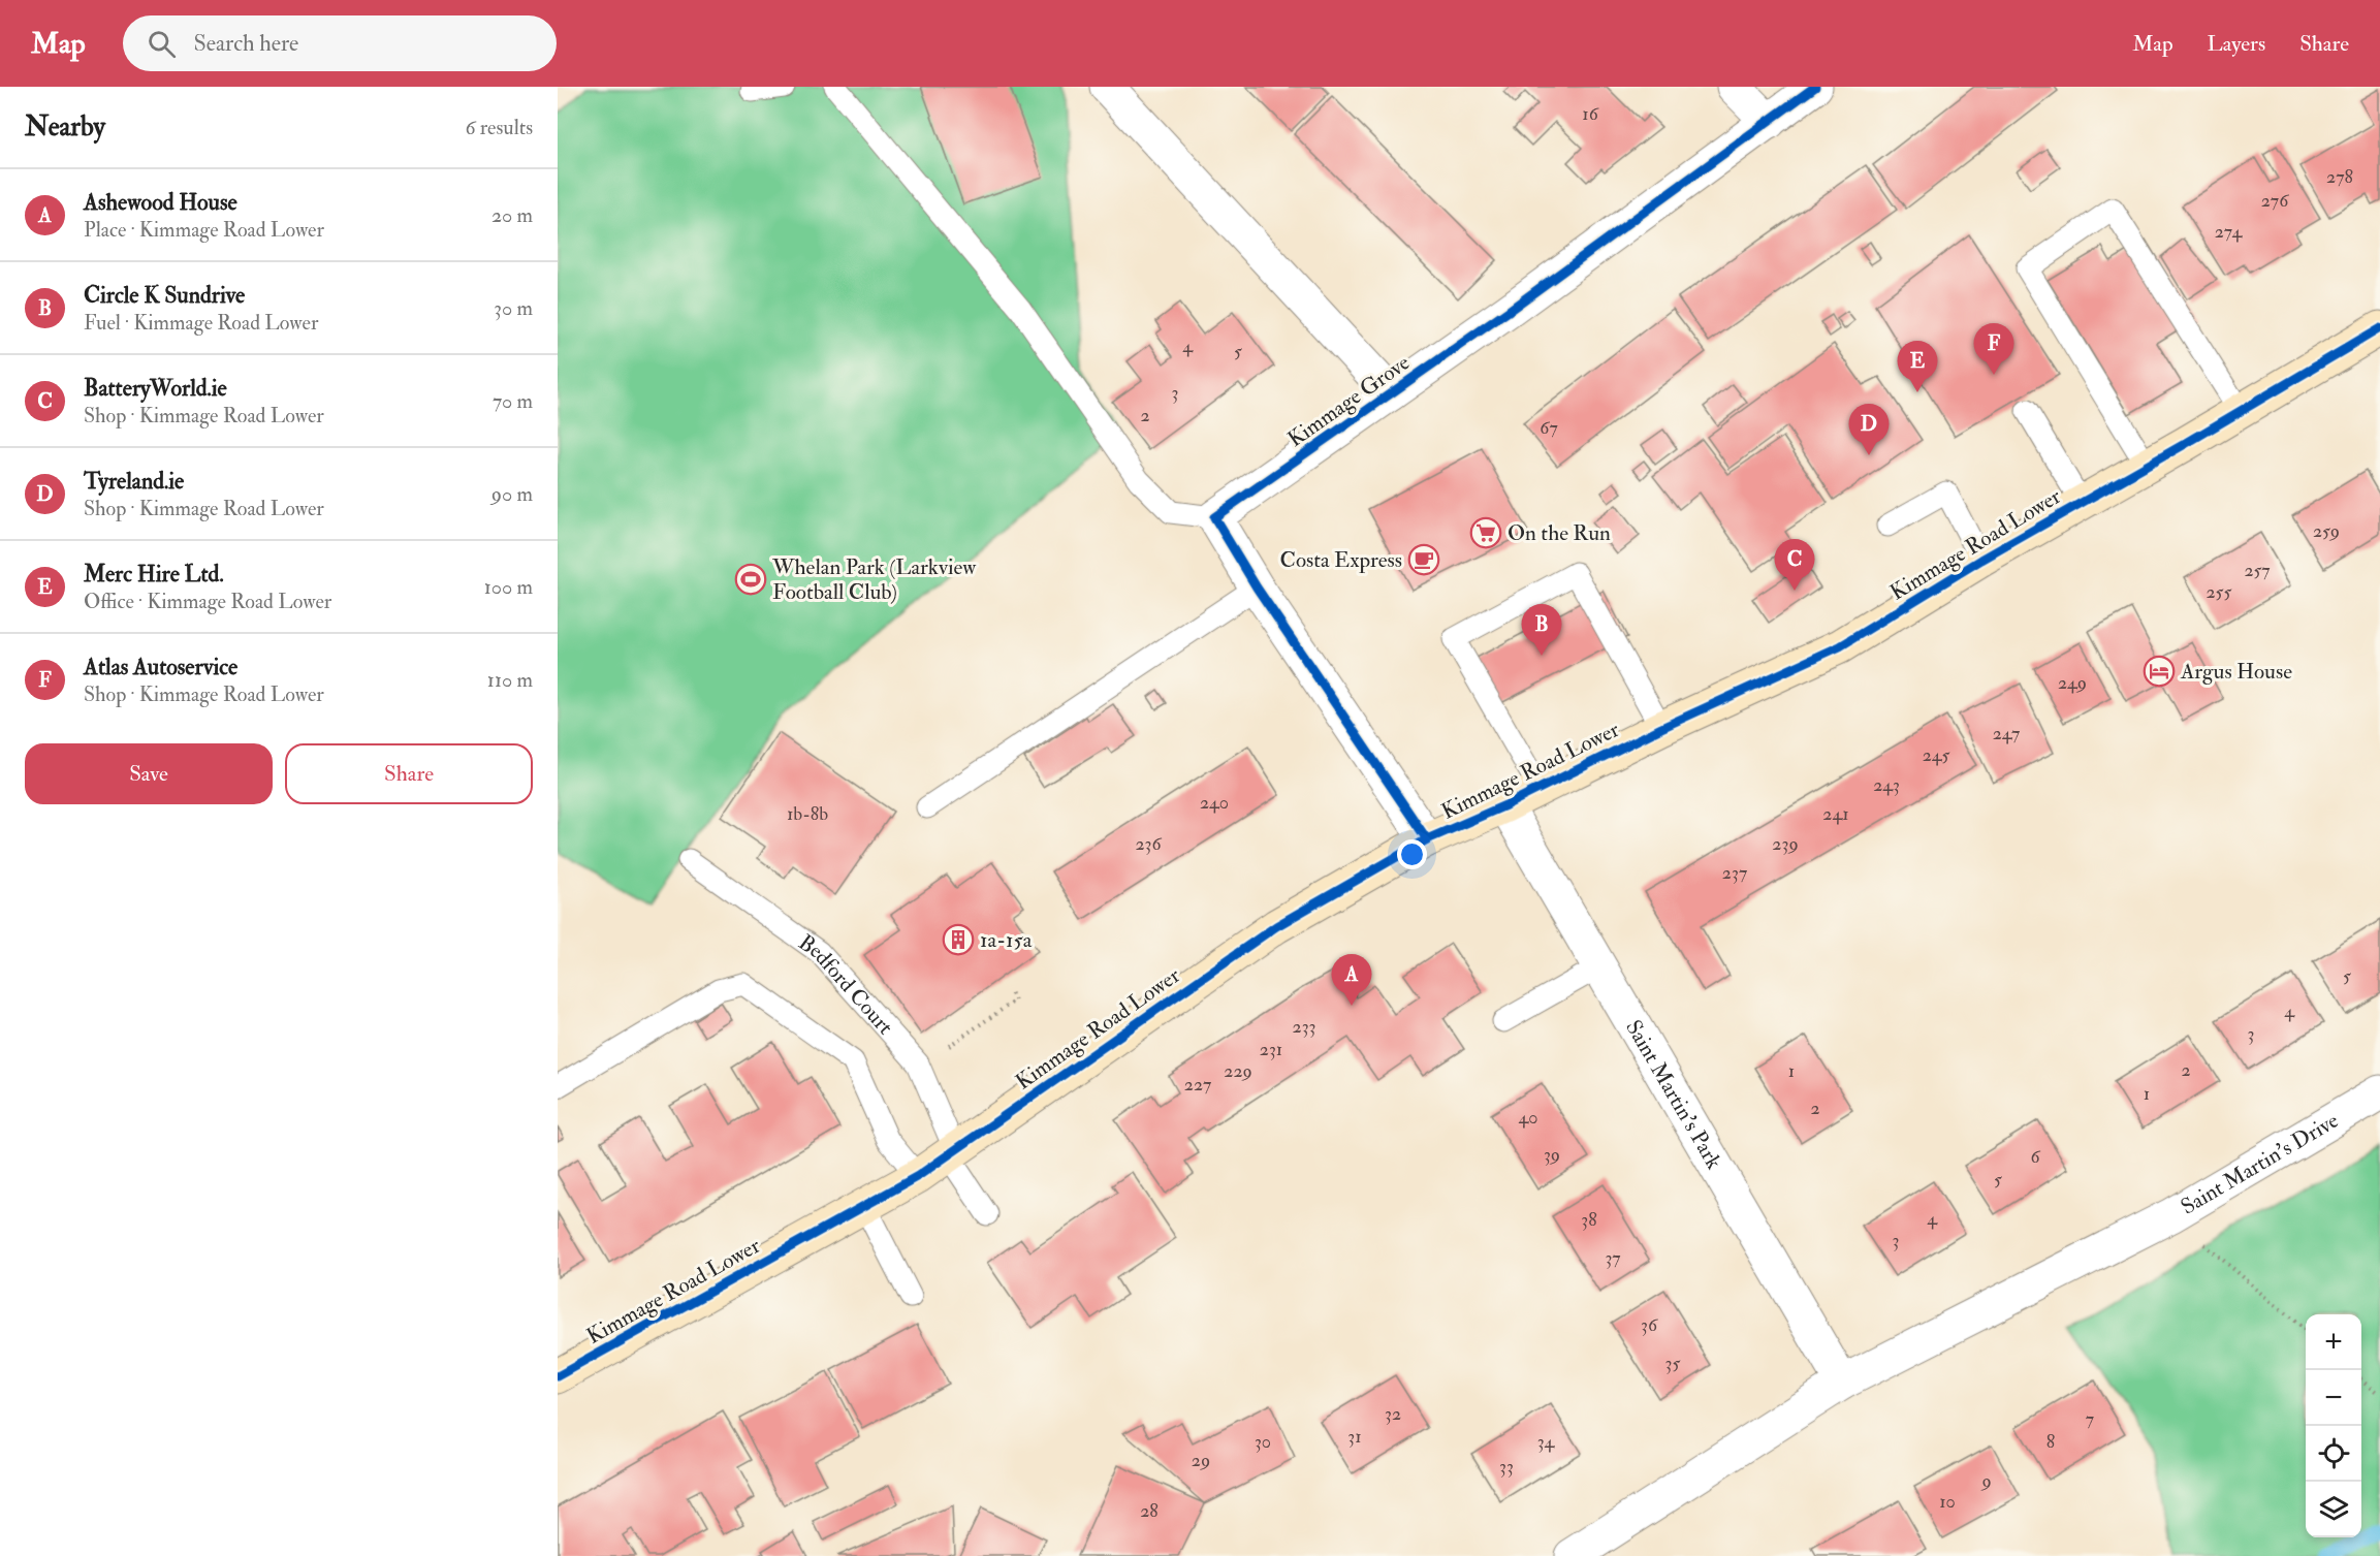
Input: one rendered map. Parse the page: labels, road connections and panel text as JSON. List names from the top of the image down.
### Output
{
  "streets": {
    "main road": ["Kimmage Road Lower"],
    "street": ["Kimmage Grove", "Saint Martin's Park", "Saint Martin's Drive"],
    "lane": ["Bedford Court"]
  },
  "crossings": [
    ["Kimmage Road Lower", "Bedford Court"],
    ["Kimmage Road Lower", "Saint Martin's Park"]
  ],
  "places": {
    "supermarket": ["On the Run"],
    "cafe": ["Costa Express"],
    "sports": ["Whelan Park (Larkview Football Club)"],
    "hotel": ["Argus House"],
    "building": ["1a-15a"]
  },
  "house_numbers": [
    "16",
    "278",
    "276",
    "274",
    "4",
    "5",
    "3",
    "2",
    "67",
    "259",
    "257",
    "255",
    "249",
    "247",
    "245",
    "243",
    "240",
    "1b-8b",
    "241",
    "236",
    "239",
    "237",
    "5",
    "4",
    "233",
    "3",
    "231",
    "2",
    "229",
    "1",
    "227",
    "1",
    "2",
    "40",
    "39",
    "6",
    "5",
    "4",
    "38",
    "3",
    "37",
    "36",
    "35",
    "32",
    "7",
    "31",
    "30",
    "34",
    "8",
    "29",
    "33",
    "9",
    "10",
    "28"
  ],
  "page": {
    "header": "Map",
    "search": "Search here",
    "nav": ["Map", "Layers", "Share"],
    "heading": ["Nearby", "6 results"],
    "list": [
      {
        "mark": "A",
        "name": "Ashewood House",
        "note": "Place · Kimmage Road Lower",
        "value": "20 m"
      },
      {
        "mark": "B",
        "name": "Circle K Sundrive",
        "note": "Fuel · Kimmage Road Lower",
        "value": "30 m"
      },
      {
        "mark": "C",
        "name": "BatteryWorld.ie",
        "note": "Shop · Kimmage Road Lower",
        "value": "70 m"
      },
      {
        "mark": "D",
        "name": "Tyreland.ie",
        "note": "Shop · Kimmage Road Lower",
        "value": "90 m"
      },
      {
        "mark": "E",
        "name": "Merc Hire Ltd.",
        "note": "Office · Kimmage Road Lower",
        "value": "100 m"
      },
      {
        "mark": "F",
        "name": "Atlas Autoservice",
        "note": "Shop · Kimmage Road Lower",
        "value": "110 m"
      }
    ],
    "pins": [
      "F",
      "E",
      "D",
      "C",
      "B",
      "A"
    ],
    "buttons": ["Save", "Share"],
    "map_buttons": ["+", "−"]
  }
}
